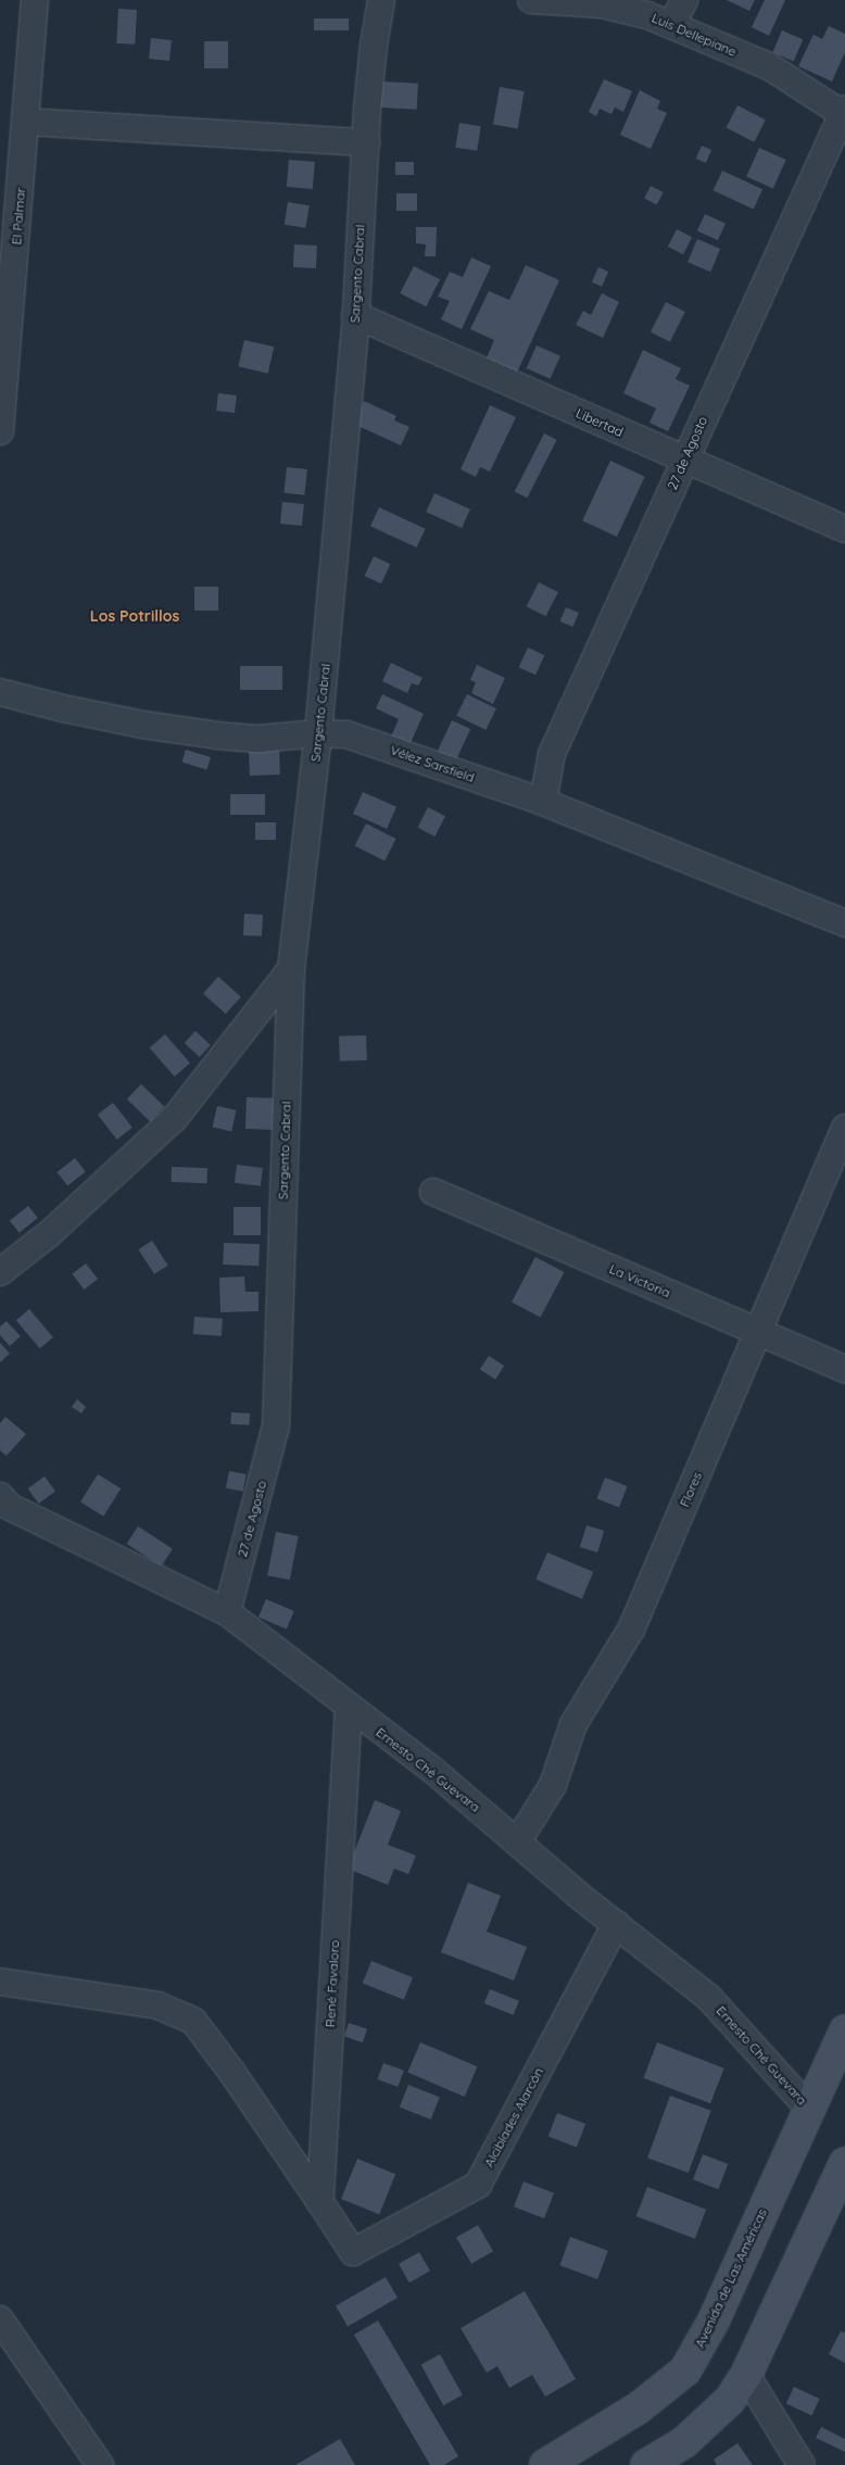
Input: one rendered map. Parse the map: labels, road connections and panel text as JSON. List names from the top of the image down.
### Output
{
  "streets": {
    "main road": ["Avenida de Las Américas"],
    "street": [
      "Luis Dellepiane",
      "El Palmar",
      "Sargento Cabral",
      "Libertad",
      "27 de Agosto",
      "Vélez Sarsfield",
      "La Victoria",
      "Flores",
      "Ernesto Ché Guevara",
      "René Favaloro",
      "Alcibíades Alarcón"
    ]
  },
  "crossings": [
    ["Luis Dellepiane", "27 de Agosto"],
    ["Sargento Cabral", "Libertad"],
    ["Sargento Cabral", "27 de Agosto"],
    ["Sargento Cabral", "Vélez Sarsfield"],
    ["Libertad", "27 de Agosto"],
    ["27 de Agosto", "Vélez Sarsfield"],
    ["27 de Agosto", "Ernesto Ché Guevara"],
    ["La Victoria", "Flores"],
    ["Flores", "Ernesto Ché Guevara"],
    ["Ernesto Ché Guevara", "René Favaloro"],
    ["Ernesto Ché Guevara", "Alcibíades Alarcón"],
    ["Ernesto Ché Guevara", "Avenida de Las Américas"],
    ["René Favaloro", "Alcibíades Alarcón"]
  ],
  "districts": ["Los Potrillos"]
}
